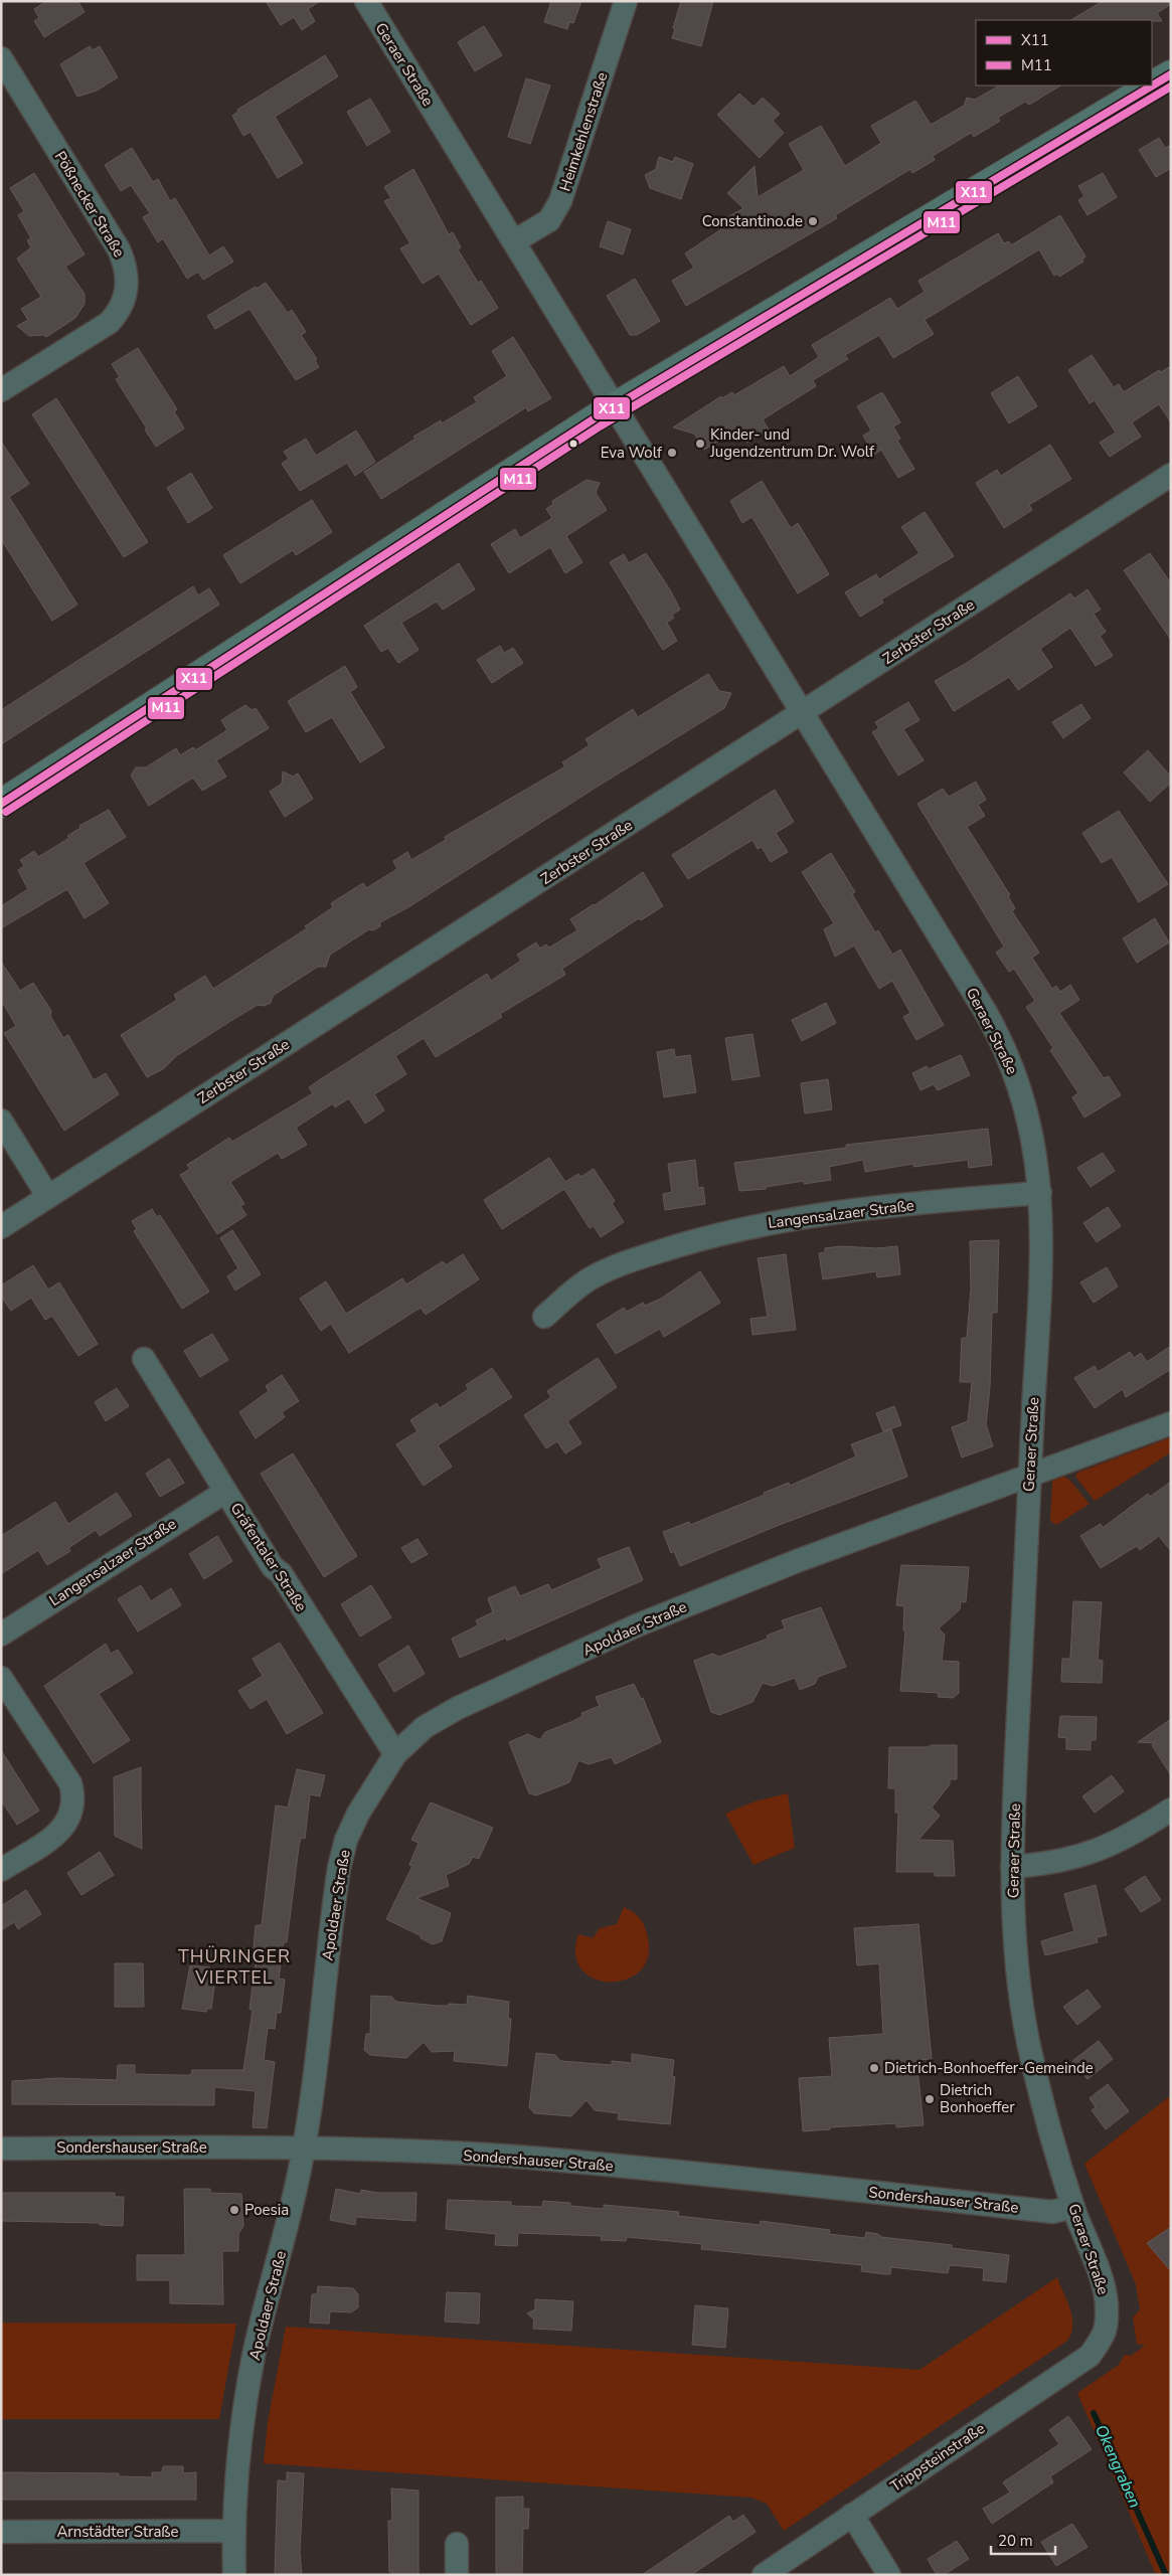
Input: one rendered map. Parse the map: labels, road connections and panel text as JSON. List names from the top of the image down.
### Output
{
  "streets": {
    "street": [
      "Geraer Straße",
      "Heimkehlenstraße",
      "Pößnecker Straße",
      "Zerbster Straße",
      "Langensalzaer Straße",
      "Gräfentaler Straße",
      "Apoldaer Straße",
      "Sondershauser Straße",
      "Trippsteinstraße",
      "Arnstädter Straße"
    ]
  },
  "crossings": [
    ["Geraer Straße", "Heimkehlenstraße"],
    ["Geraer Straße", "Zerbster Straße"],
    ["Geraer Straße", "Langensalzaer Straße"],
    ["Geraer Straße", "Apoldaer Straße"],
    ["Geraer Straße", "Sondershauser Straße"],
    ["Geraer Straße", "Trippsteinstraße"],
    ["Langensalzaer Straße", "Gräfentaler Straße"],
    ["Gräfentaler Straße", "Apoldaer Straße"],
    ["Apoldaer Straße", "Sondershauser Straße"],
    ["Apoldaer Straße", "Arnstädter Straße"]
  ],
  "districts": ["THÜRINGER VIERTEL"],
  "water": ["Okengraben"],
  "places": [
    "Constantino.de",
    "Kinder- und Jugendzentrum Dr. Wolf",
    "Eva Wolf",
    "Dietrich-Bonhoeffer-Gemeinde",
    "Dietrich Bonhoeffer",
    "Poesia"
  ],
  "lines": ["transit line X11", "transit line M11"],
  "legend": ["X11", "M11"],
  "scale_bar": "20 m"
}
